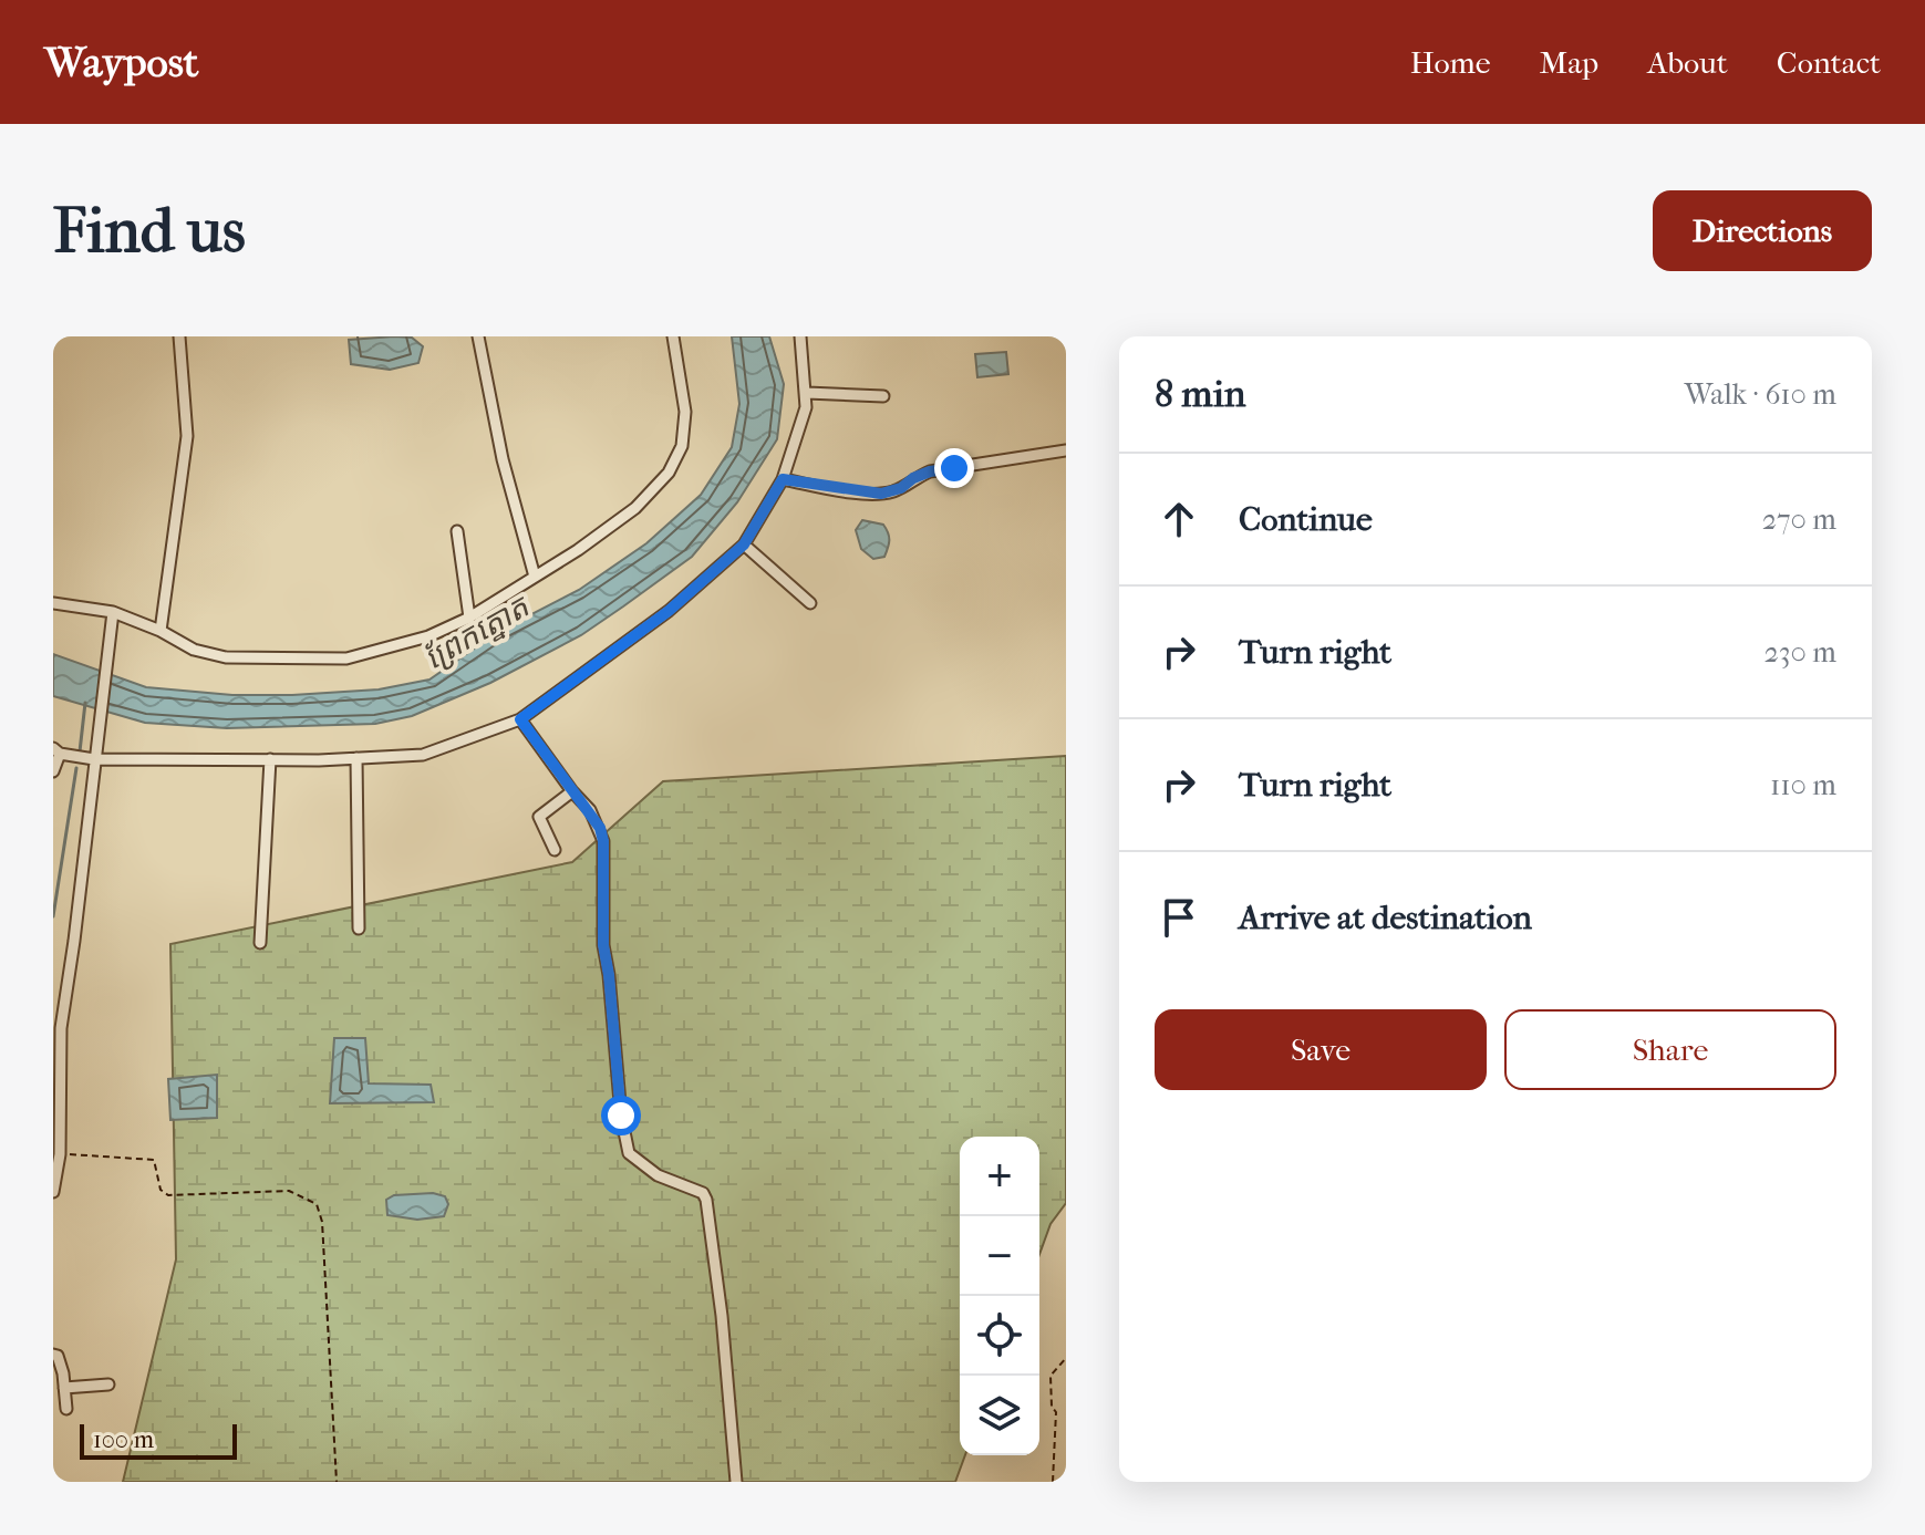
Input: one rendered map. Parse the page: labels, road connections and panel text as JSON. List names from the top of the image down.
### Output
{
  "water": ["ព្រែកត្នោត"],
  "scale_bar": "100 m",
  "page": {
    "header": "Waypost",
    "nav": [
      "Home",
      "Map",
      "About",
      "Contact"
    ],
    "buttons": [
      "Directions",
      ["Save", "Share"]
    ],
    "title": "Find us",
    "heading": ["8 min", "Walk · 610 m"],
    "list": [
      ["Continue", "270 m"],
      ["Turn right", "230 m"],
      ["Turn right", "110 m"],
      "Arrive at destination"
    ],
    "map_buttons": ["+", "−"],
    "scale": "100 m"
  }
}
